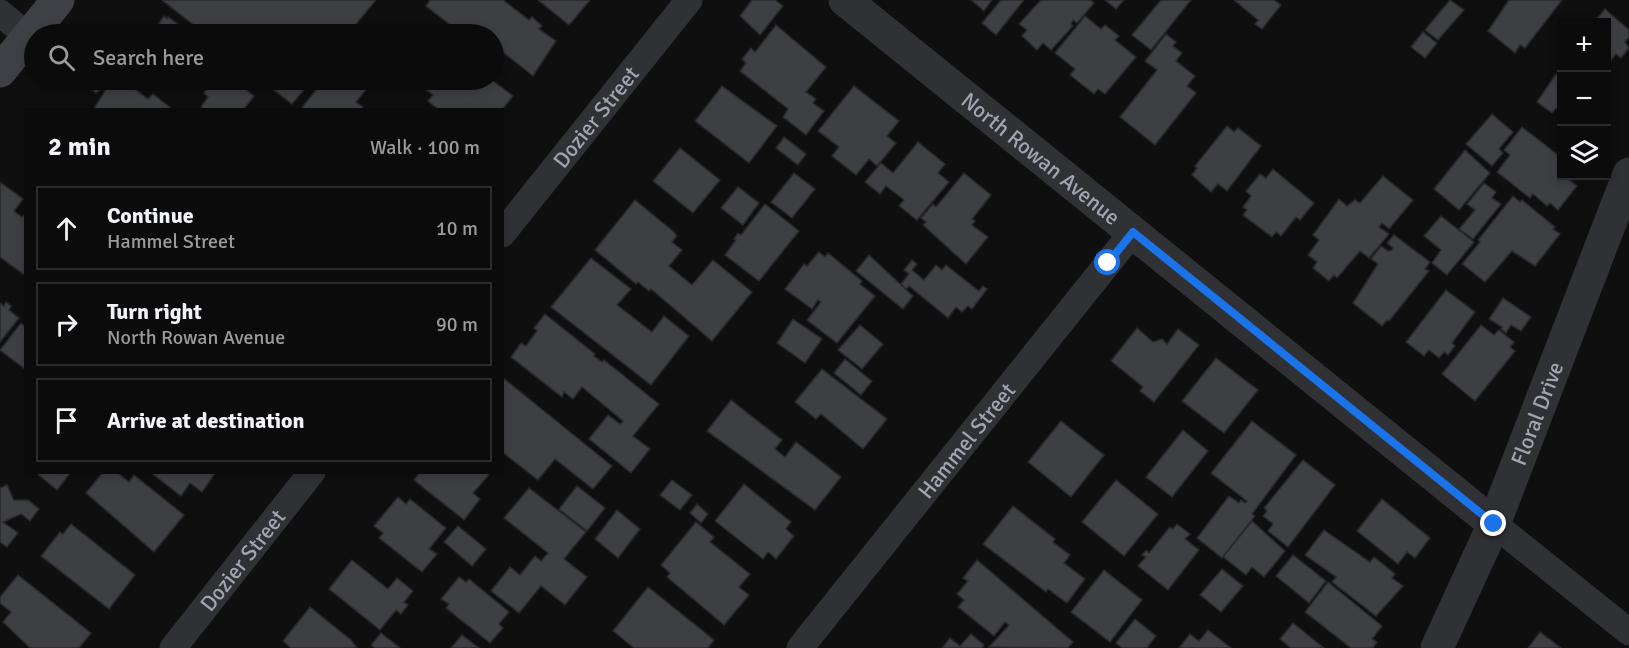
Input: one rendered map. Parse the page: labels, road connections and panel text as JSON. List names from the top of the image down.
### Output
{
  "streets": {
    "street": [
      "Dozier Street",
      "North Rowan Avenue",
      "Floral Drive",
      "Hammel Street"
    ]
  },
  "crossings": [
    ["North Rowan Avenue", "Floral Drive"],
    ["North Rowan Avenue", "Hammel Street"]
  ],
  "page": {
    "map_buttons": ["+", "−"],
    "search": "Search here",
    "heading": ["2 min", "Walk · 100 m"],
    "list": [
      ["Continue", "Hammel Street", "10 m"],
      ["Turn right", "North Rowan Avenue", "90 m"],
      "Arrive at destination"
    ]
  }
}
